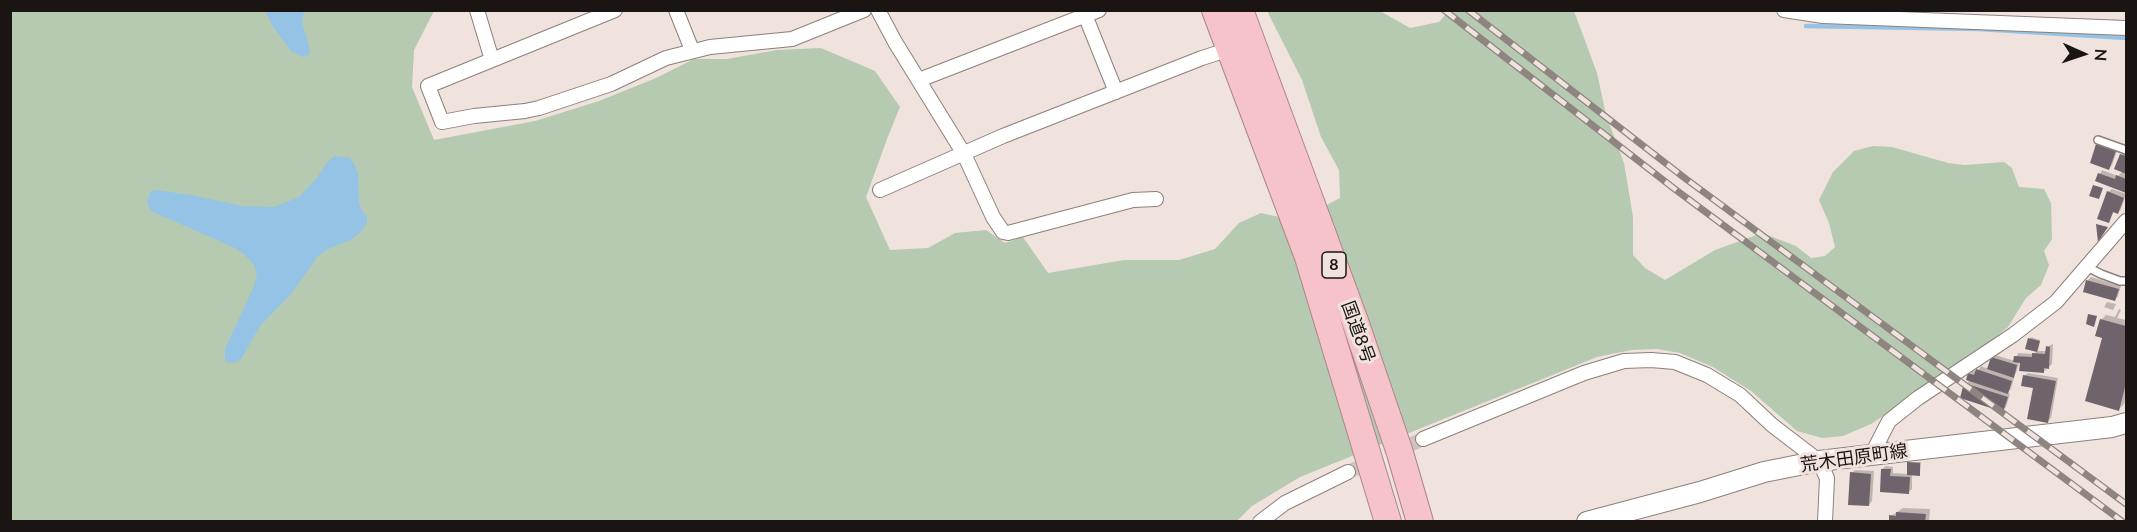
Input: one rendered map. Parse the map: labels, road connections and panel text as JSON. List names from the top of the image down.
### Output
{
  "streets": {
    "highway": ["8", "国道8号"],
    "main road": ["荒木田原町線"]
  },
  "north": "right"
}
